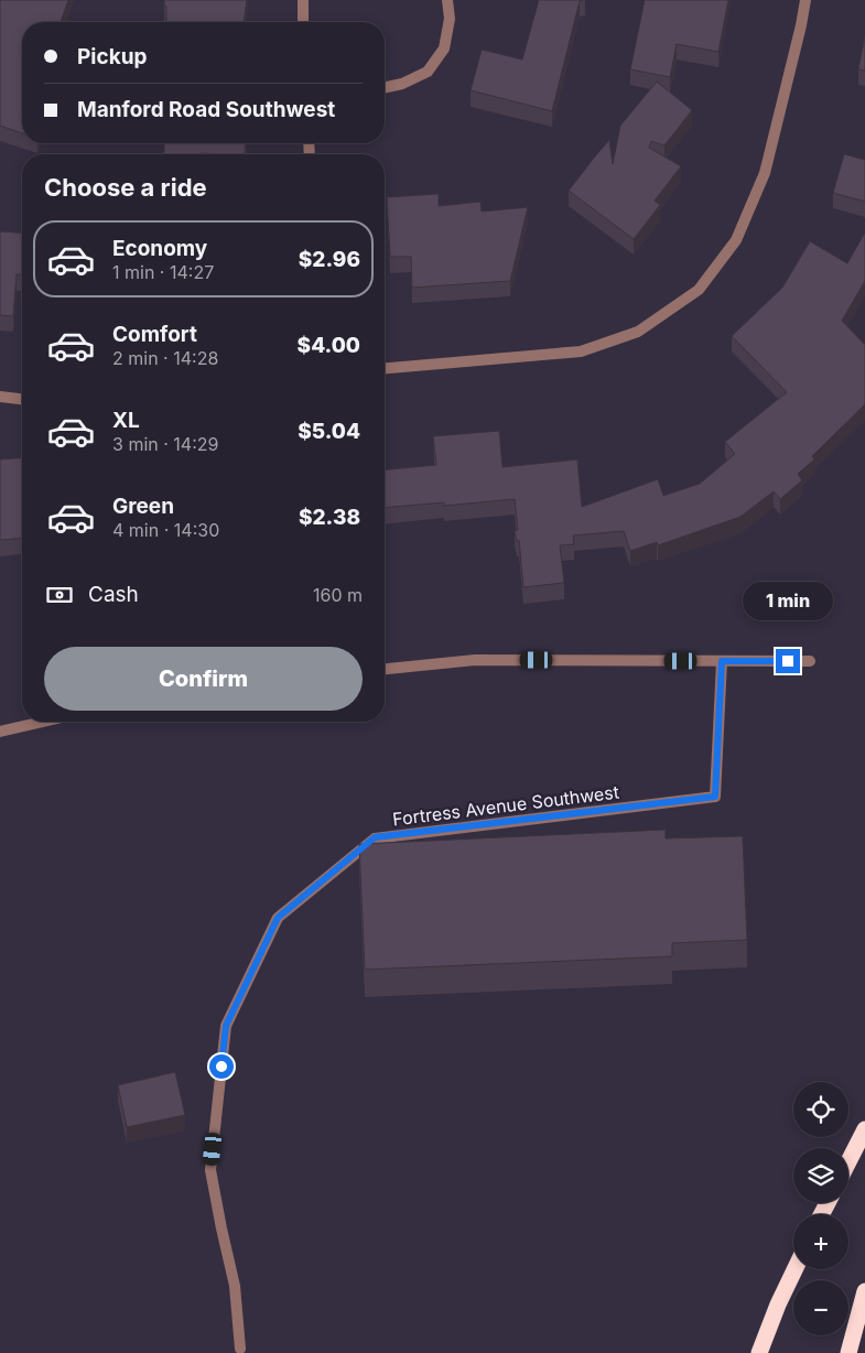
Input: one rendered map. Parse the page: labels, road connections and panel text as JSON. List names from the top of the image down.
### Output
{
  "streets": {
    "street": ["Fortress Avenue Southwest"]
  },
  "page": {
    "banner": ["Pickup", "Manford Road Southwest"],
    "heading": "Choose a ride",
    "list": [
      {
        "name": "Economy",
        "note": "1 min · 14:27",
        "value": "$2.96"
      },
      {
        "name": "Comfort",
        "note": "2 min · 14:28",
        "value": "$4.00"
      },
      {
        "name": "XL",
        "note": "3 min · 14:29",
        "value": "$5.04"
      },
      {
        "name": "Green",
        "note": "4 min · 14:30",
        "value": "$2.38"
      }
    ],
    "pay": ["Cash", "160 m"],
    "bubble": "1 min",
    "buttons": "Confirm",
    "map_buttons": ["+", "−"]
  }
}
